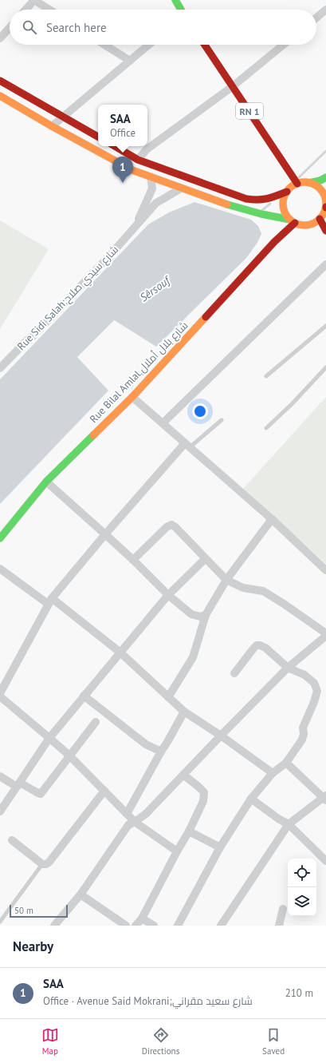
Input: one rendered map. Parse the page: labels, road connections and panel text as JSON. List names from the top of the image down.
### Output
{
  "streets": {
    "main road": ["RN 1", "Rue Bilal Amlal,شارع بلال أملال"],
    "street": ["Rue Sidi Salah;شارع سيدي صلاح"]
  },
  "crossings": [
    ["RN 1", "Rue Bilal Amlal,شارع بلال أملال"]
  ],
  "water": ["Sêrsouf"],
  "scale_bar": "50 m",
  "page": {
    "search": "Search here",
    "popup": ["SAA", "Office"],
    "pins": "1",
    "scale": "50 m",
    "heading": "Nearby",
    "list": [
      {
        "mark": "1",
        "name": "SAA",
        "note": "Office · Avenue Said Mokrani;شارع سعيد مقراني",
        "value": "210 m"
      }
    ],
    "nav": ["Map", "Directions", "Saved"]
  }
}
